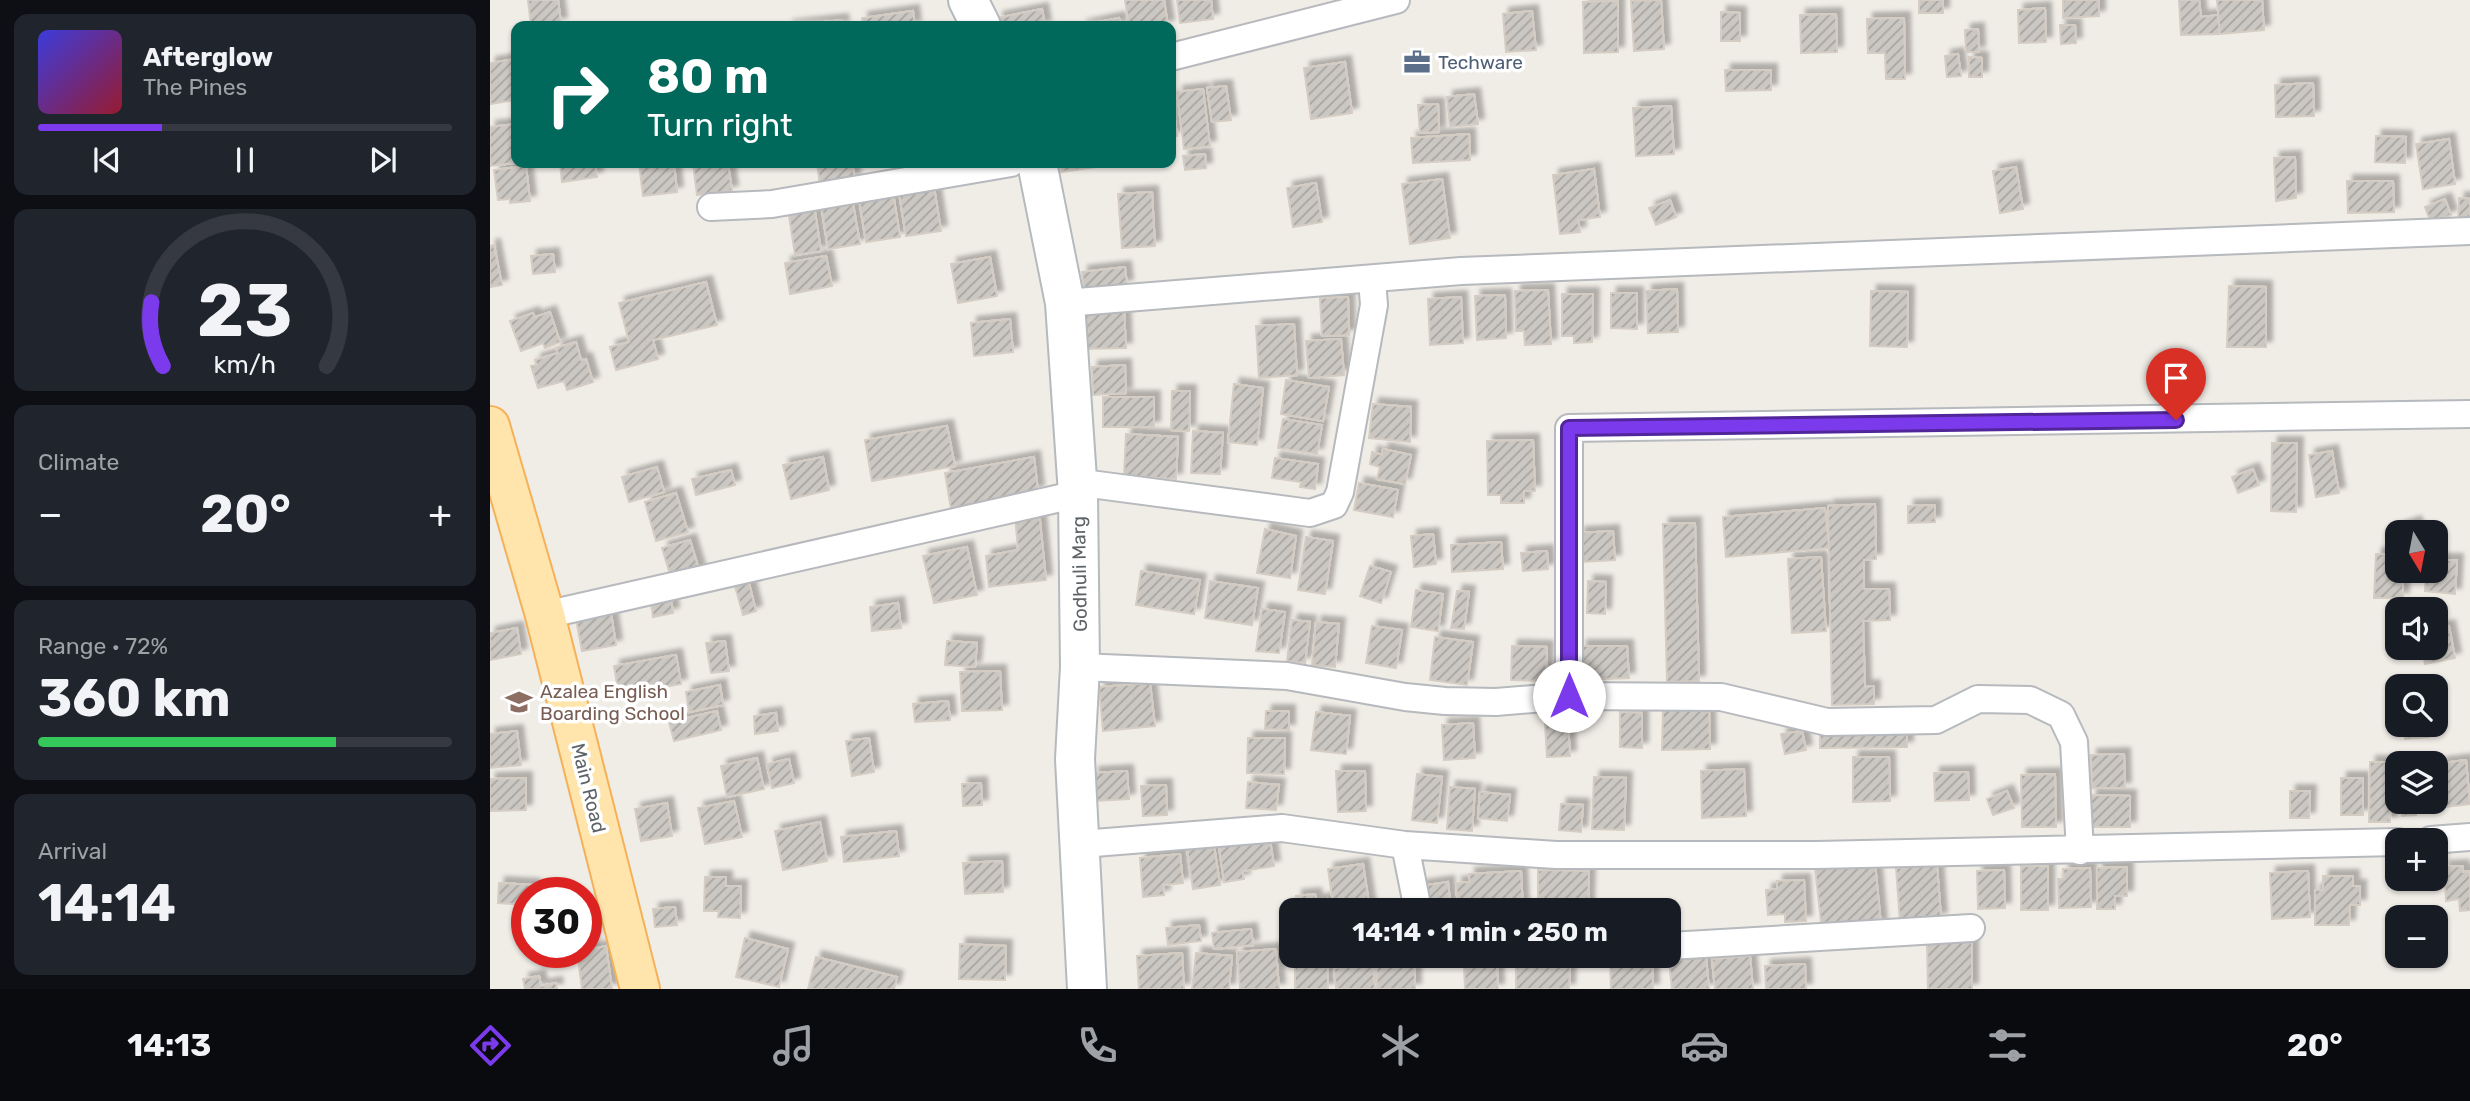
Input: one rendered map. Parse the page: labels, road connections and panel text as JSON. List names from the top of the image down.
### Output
{
  "streets": {
    "main road": ["Godhuli Marg", "Main Road"]
  },
  "places": {
    "office": ["Techware"],
    "school or university": ["Azalea English Boarding School"]
  },
  "north": "bottom",
  "page": {
    "turn": ["80 m", "Turn right"],
    "song": ["Afterglow", "The Pines"],
    "tile": [
      "Climate",
      ["Range · 72%", "360 km"],
      ["Arrival", "14:14"]
    ],
    "heat": ["−", "20°", "+"],
    "map_buttons": ["+", "−"],
    "limit": "30",
    "trip": "14:14 · 1 min · 250 m",
    "tabs": ["14:13", "20°"],
    "gauge": ["23", "km/h"]
  }
}
